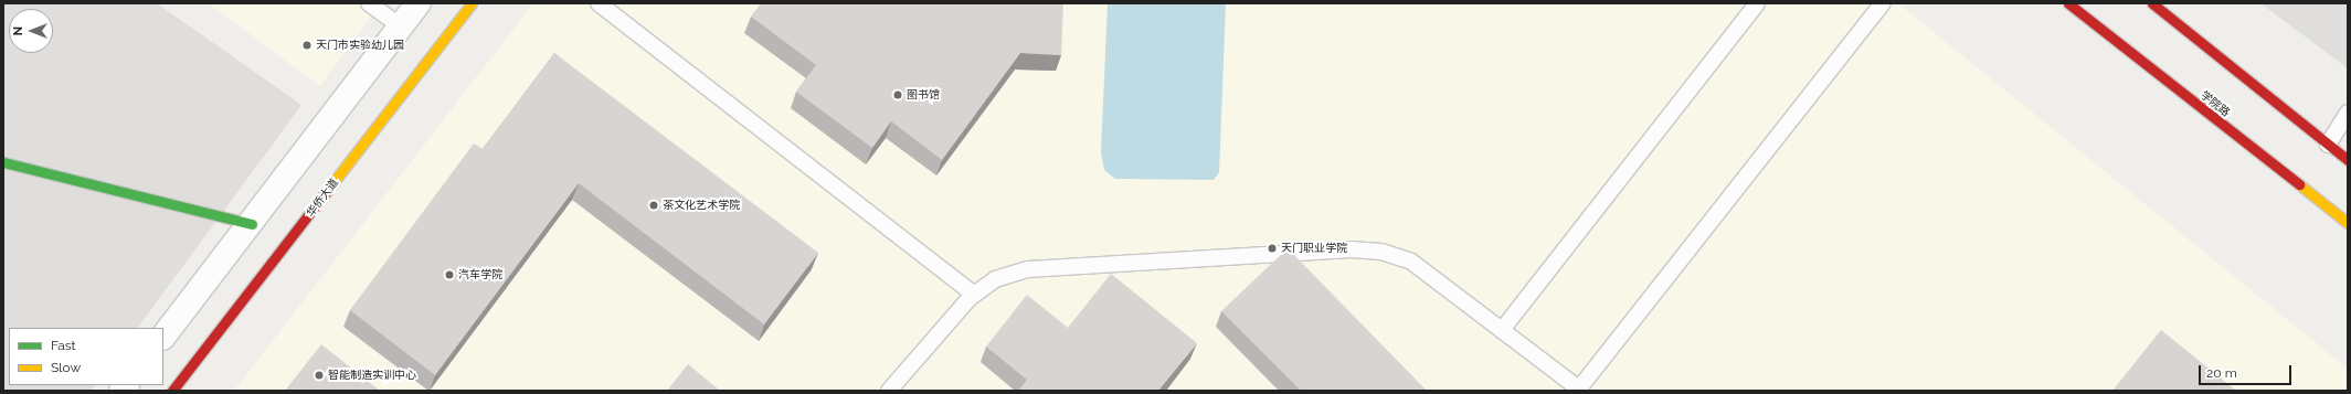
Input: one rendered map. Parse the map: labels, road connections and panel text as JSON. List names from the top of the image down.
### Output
{
  "streets": {
    "street": ["学院路", "华侨大道"]
  },
  "places": [
    "天门市实验幼儿园",
    "图书馆",
    "茶文化艺术学院",
    "天门职业学院",
    "汽车学院",
    "智能制造实训中心"
  ],
  "legend": ["Fast", "Slow"],
  "scale_bar": "20 m",
  "north": "left"
}
